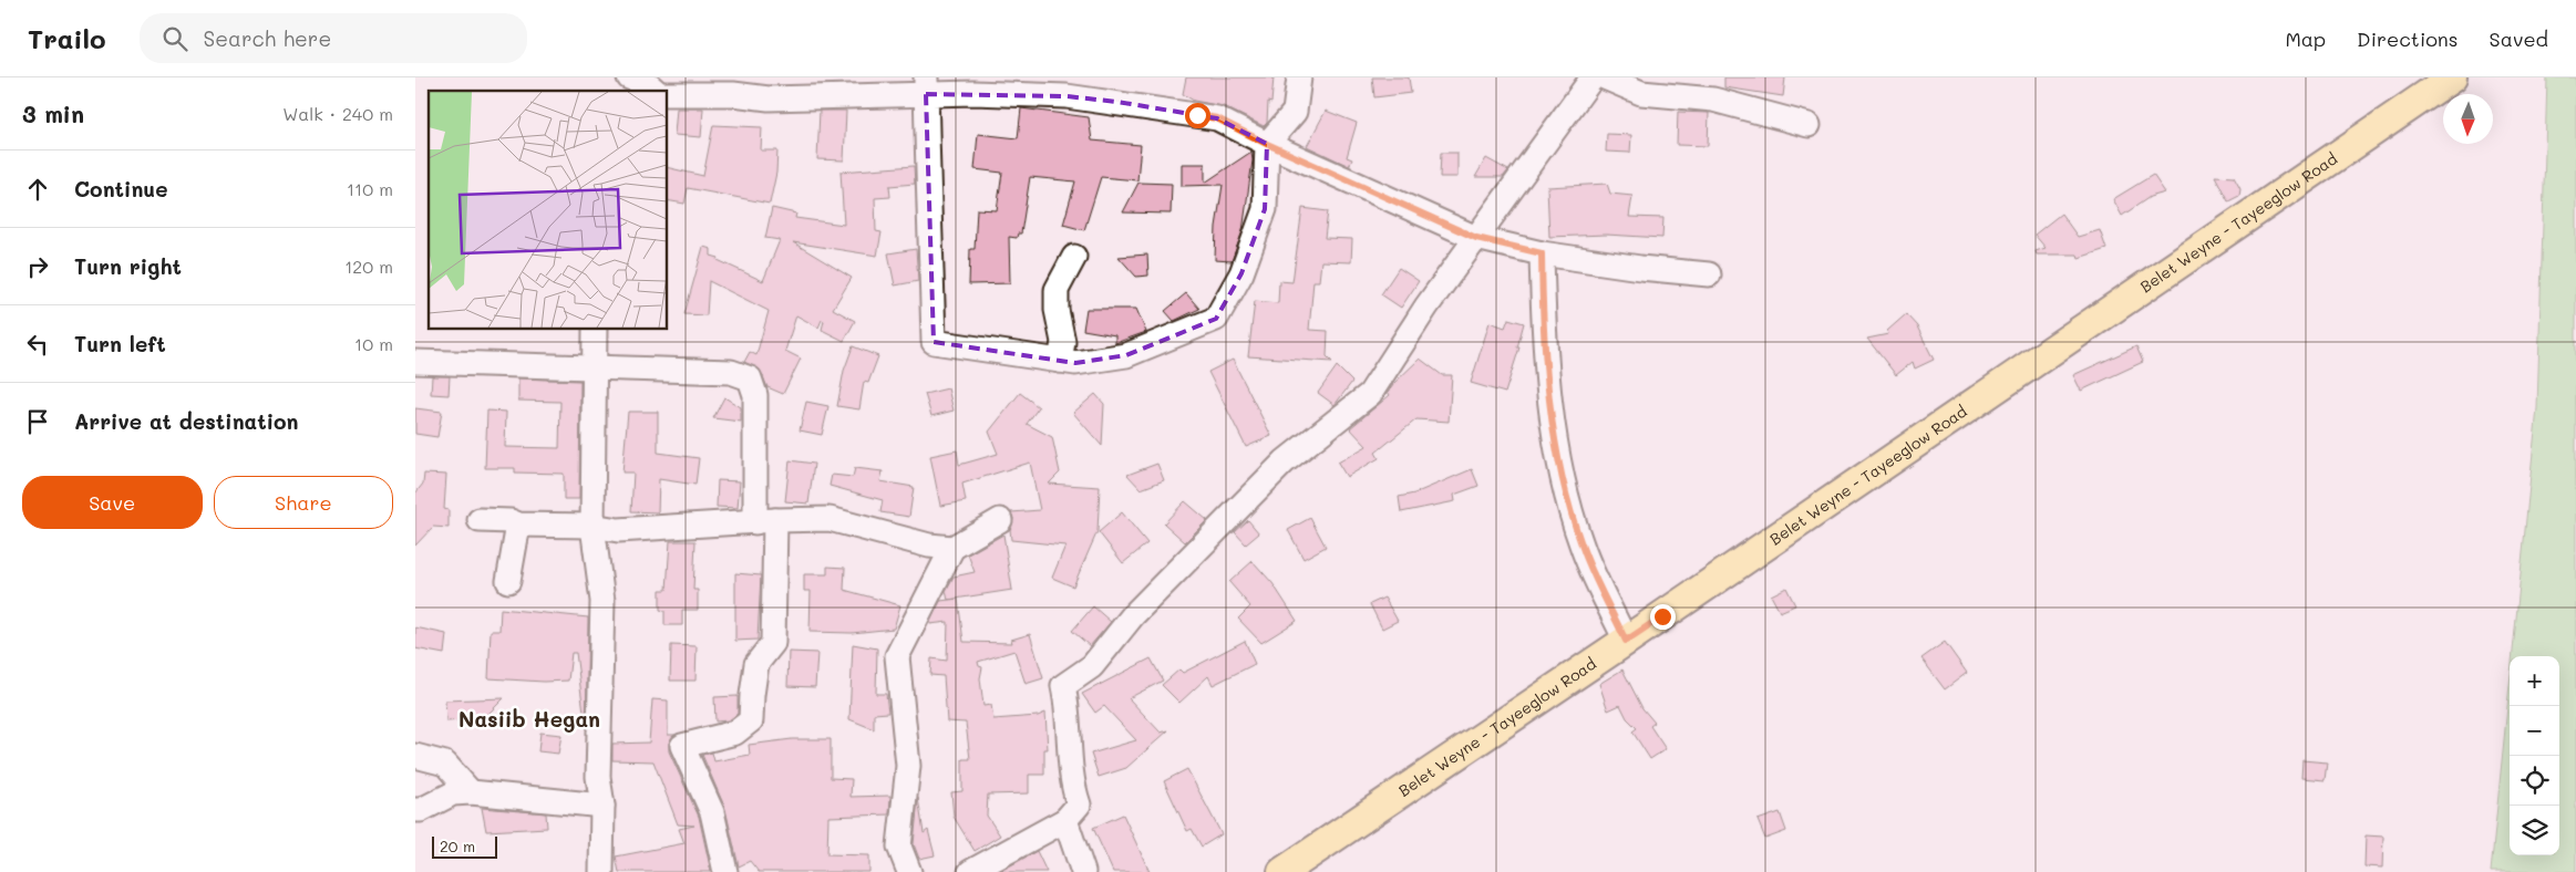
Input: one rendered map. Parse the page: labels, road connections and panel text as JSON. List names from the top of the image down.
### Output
{
  "streets": {
    "main road": ["Belet Weyne - Tayeeglow Road"]
  },
  "districts": ["Nasiib Hegan"],
  "scale_bar": "20 m",
  "north": "bottom",
  "page": {
    "header": "Trailo",
    "search": "Search here",
    "nav": ["Map", "Directions", "Saved"],
    "heading": ["3 min", "Walk · 240 m"],
    "list": [
      ["Continue", "110 m"],
      ["Turn right", "120 m"],
      ["Turn left", "10 m"],
      "Arrive at destination"
    ],
    "buttons": ["Save", "Share"],
    "map_buttons": ["+", "−"],
    "scale": "20 m"
  }
}
